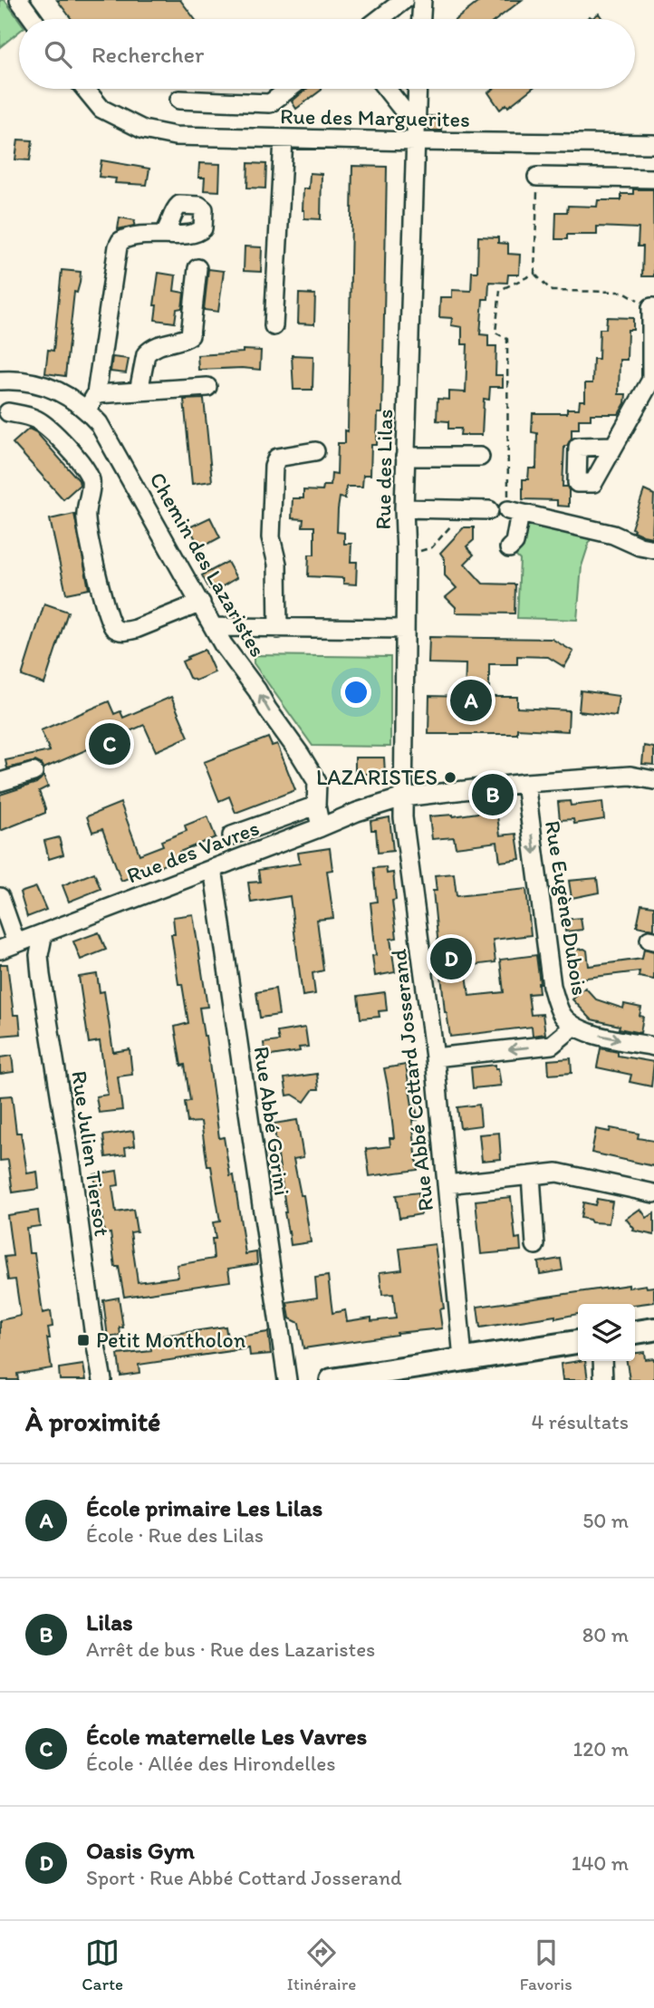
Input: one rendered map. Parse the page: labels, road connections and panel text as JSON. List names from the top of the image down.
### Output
{
  "streets": {
    "street": [
      "Rue des Marguerites",
      "Rue des Lilas",
      "Chemin des Lazaristes",
      "Rue des Vavres",
      "Rue Eugène Dubois",
      "Rue Abbé Cottard Josserand",
      "Rue Abbé Gorini",
      "Rue Julien Tiersot"
    ]
  },
  "crossings": [
    ["Rue des Marguerites", "Rue des Lilas"],
    ["Rue des Lilas", "Rue des Vavres"],
    ["Rue des Lilas", "Rue Abbé Cottard Josserand"],
    ["Chemin des Lazaristes", "Rue des Vavres"],
    ["Rue des Vavres", "Rue Eugène Dubois"],
    ["Rue des Vavres", "Rue Abbé Cottard Josserand"],
    ["Rue des Vavres", "Rue Abbé Gorini"],
    ["Rue des Vavres", "Rue Julien Tiersot"]
  ],
  "one_way": ["Chemin des Lazaristes", "Rue Eugène Dubois"],
  "places": {
    "other": ["LAZARISTES"],
    "transit": ["Petit Montholon"]
  },
  "page": {
    "search": "Rechercher",
    "pins": [
      "A",
      "C",
      "B",
      "D"
    ],
    "heading": ["À proximité", "4 résultats"],
    "list": [
      {
        "mark": "A",
        "name": "École primaire Les Lilas",
        "note": "École · Rue des Lilas",
        "value": "50 m"
      },
      {
        "mark": "B",
        "name": "Lilas",
        "note": "Arrêt de bus · Rue des Lazaristes",
        "value": "80 m"
      },
      {
        "mark": "C",
        "name": "École maternelle Les Vavres",
        "note": "École · Allée des Hirondelles",
        "value": "120 m"
      },
      {
        "mark": "D",
        "name": "Oasis Gym",
        "note": "Sport · Rue Abbé Cottard Josserand",
        "value": "140 m"
      }
    ],
    "nav": ["Carte", "Itinéraire", "Favoris"]
  }
}
